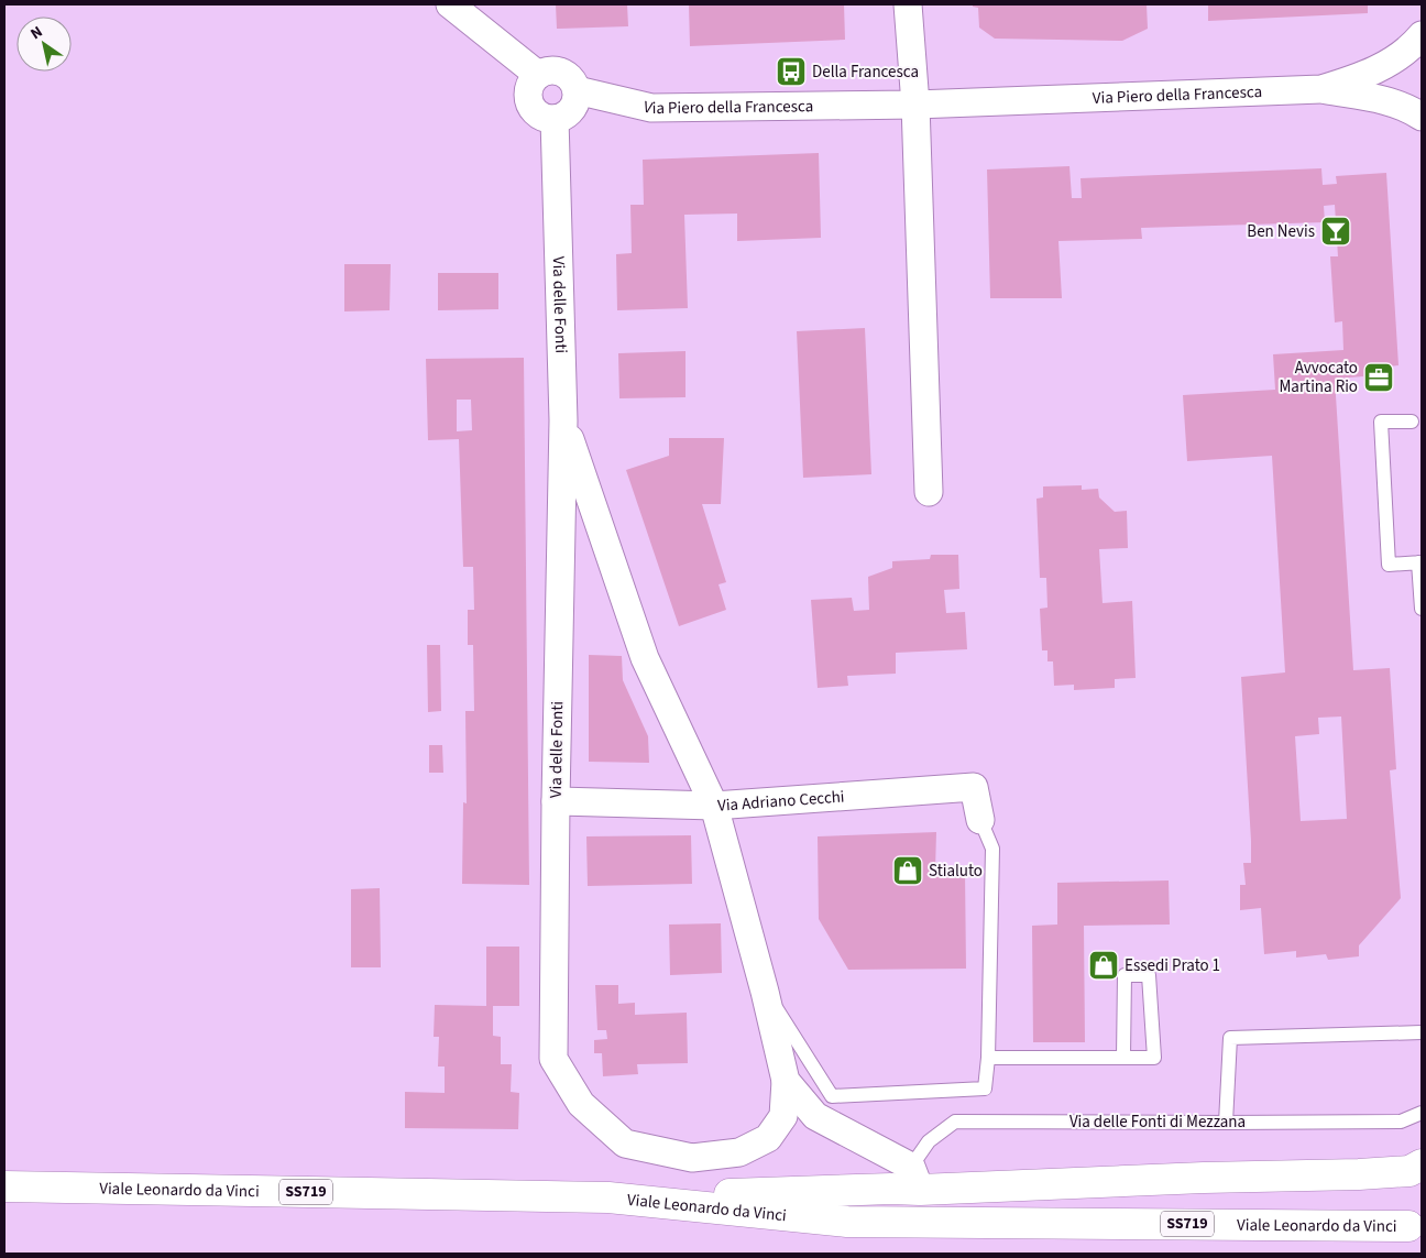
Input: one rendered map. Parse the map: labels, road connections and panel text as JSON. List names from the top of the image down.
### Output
{
  "streets": {
    "highway": ["Viale Leonardo da Vinci", "SS719"],
    "street": ["Via Piero della Francesca", "Via delle Fonti", "Via Adriano Cecchi"],
    "lane": ["Via delle Fonti di Mezzana"]
  },
  "crossings": [
    ["Via Piero della Francesca", "Via delle Fonti"],
    ["Via delle Fonti", "Via Adriano Cecchi"]
  ],
  "places": {
    "bus stop": ["Della Francesca"],
    "bar": ["Ben Nevis"],
    "office": ["Avvocato Martina Rio"],
    "shop": ["Stialuto", "Essedi Prato 1"]
  },
  "north": "top left"
}
